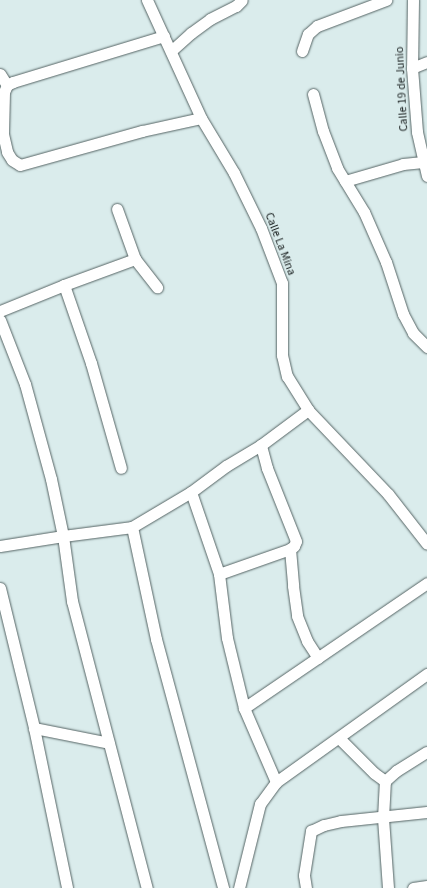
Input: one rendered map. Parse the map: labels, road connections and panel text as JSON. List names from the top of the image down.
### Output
{
  "streets": {
    "street": ["Calle 19 de Junio", "Calle La Mina"]
  }
}
